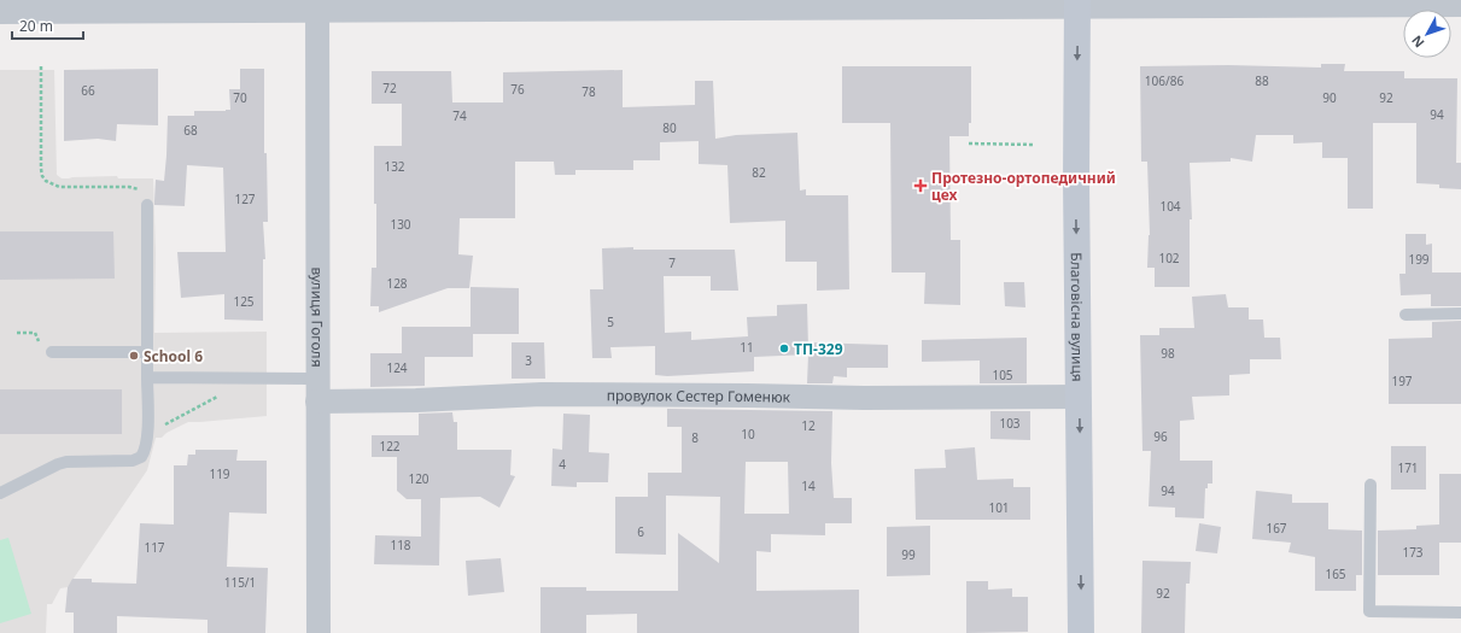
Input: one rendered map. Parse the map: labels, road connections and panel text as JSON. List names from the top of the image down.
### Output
{
  "streets": {
    "main road": ["Благовісна вулиця"],
    "street": ["вулиця Гоголя", "провулок Сестер Гоменюк"]
  },
  "crossings": [
    ["Благовісна вулиця", "провулок Сестер Гоменюк"],
    ["вулиця Гоголя", "провулок Сестер Гоменюк"]
  ],
  "one_way": ["Благовісна вулиця"],
  "places": {
    "health": ["Протезно-ортопедичний цех"],
    "other": ["ТП-329", "School 6"]
  },
  "house_numbers": [
    "106/86",
    "88",
    "72",
    "76",
    "66",
    "78",
    "70",
    "90",
    "92",
    "94",
    "74",
    "80",
    "68",
    "132",
    "82",
    "127",
    "104",
    "130",
    "102",
    "199",
    "7",
    "128",
    "125",
    "5",
    "11",
    "98",
    "3",
    "124",
    "105",
    "197",
    "103",
    "12",
    "10",
    "96",
    "8",
    "122",
    "4",
    "171",
    "119",
    "120",
    "14",
    "94",
    "101",
    "167",
    "6",
    "118",
    "117",
    "173",
    "99",
    "165",
    "115/1",
    "92"
  ],
  "scale_bar": "20 m",
  "north": "bottom left"
}
